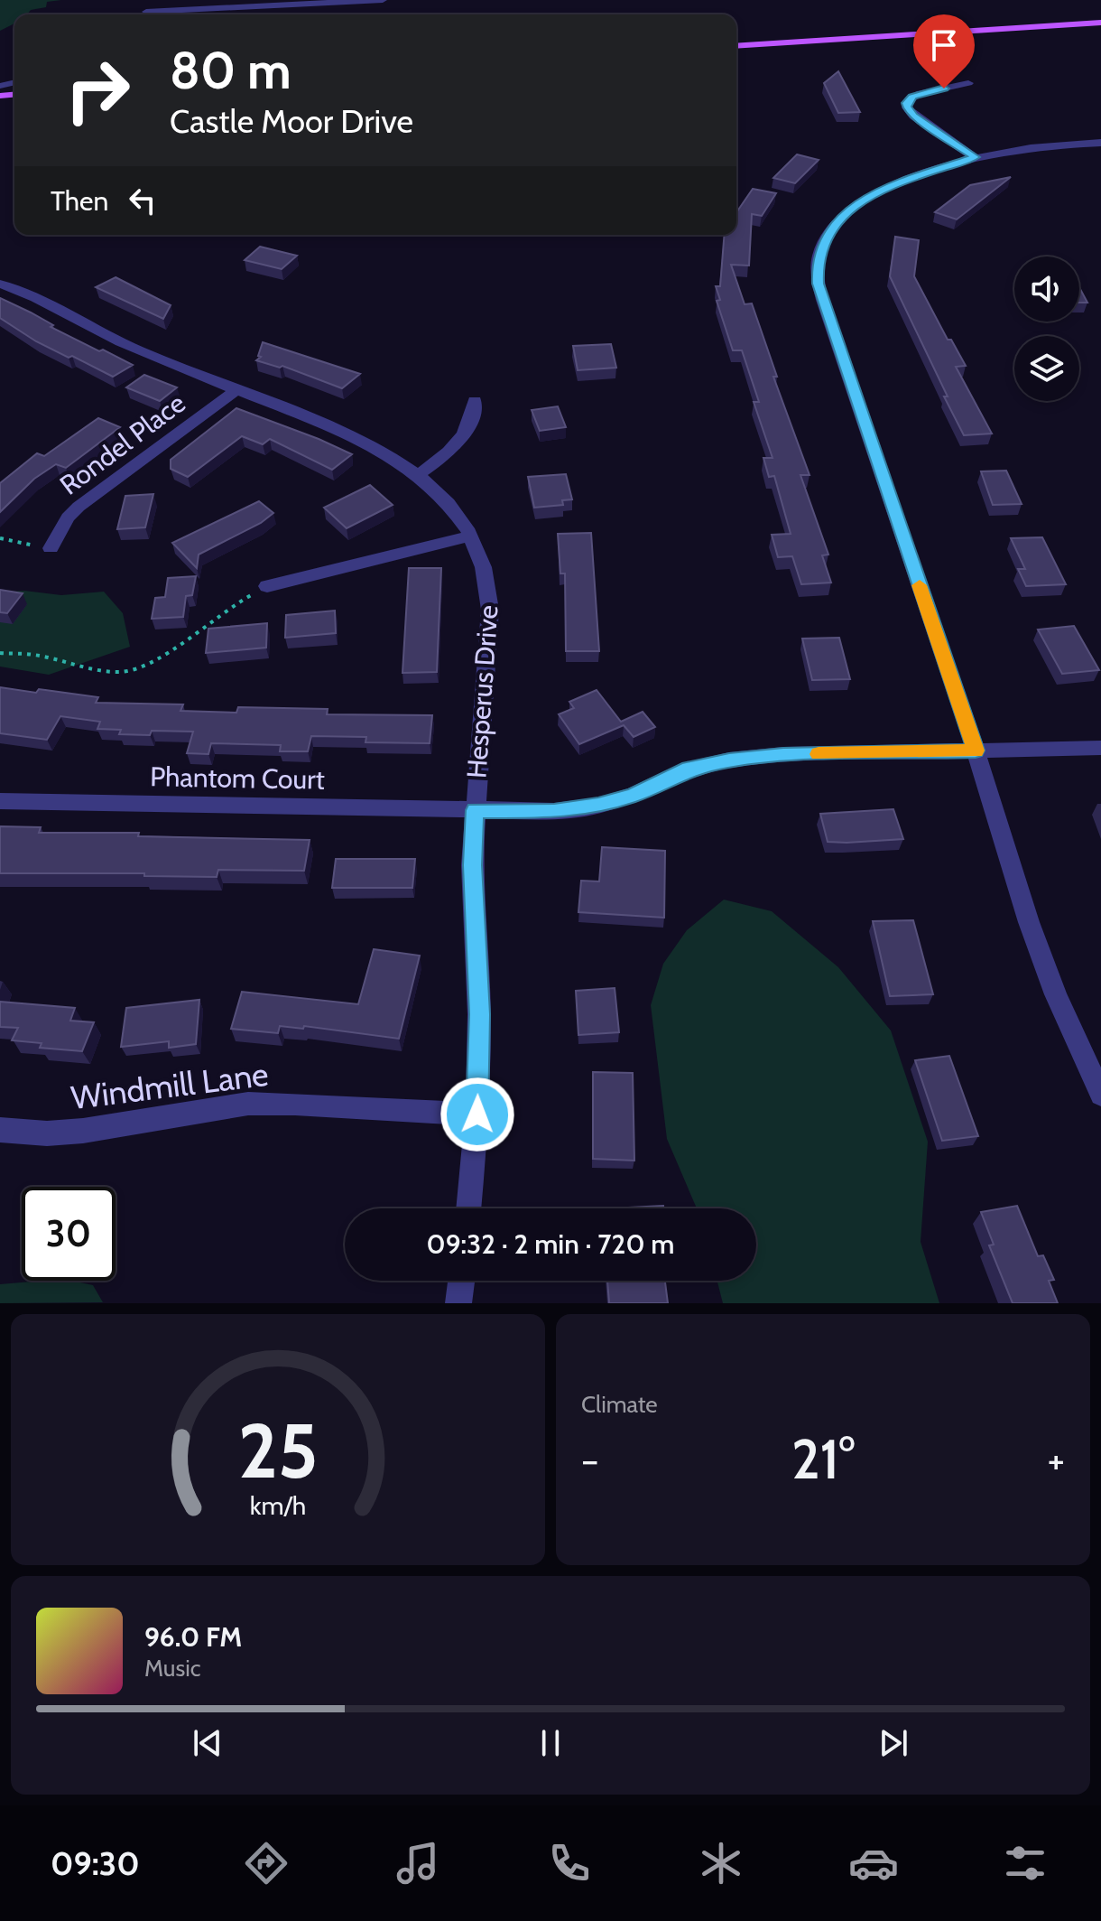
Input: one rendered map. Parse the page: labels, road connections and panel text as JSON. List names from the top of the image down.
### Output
{
  "streets": {
    "street": [
      "Rondel Place",
      "Hesperus Drive",
      "Phantom Court",
      "Windmill Lane"
    ]
  },
  "crossings": [
    ["Rondel Place", "Hesperus Drive"],
    ["Hesperus Drive", "Phantom Court"],
    ["Hesperus Drive", "Windmill Lane"]
  ],
  "page": {
    "turn": ["80 m", "Castle Moor Drive"],
    "then": "Then",
    "limit": "30",
    "trip": "09:32 · 2 min · 720 m",
    "tile": "Climate",
    "heat": ["−", "21°", "+"],
    "song": ["96.0 FM", "Music"],
    "tabs": "09:30",
    "gauge": ["25", "km/h"]
  }
}
